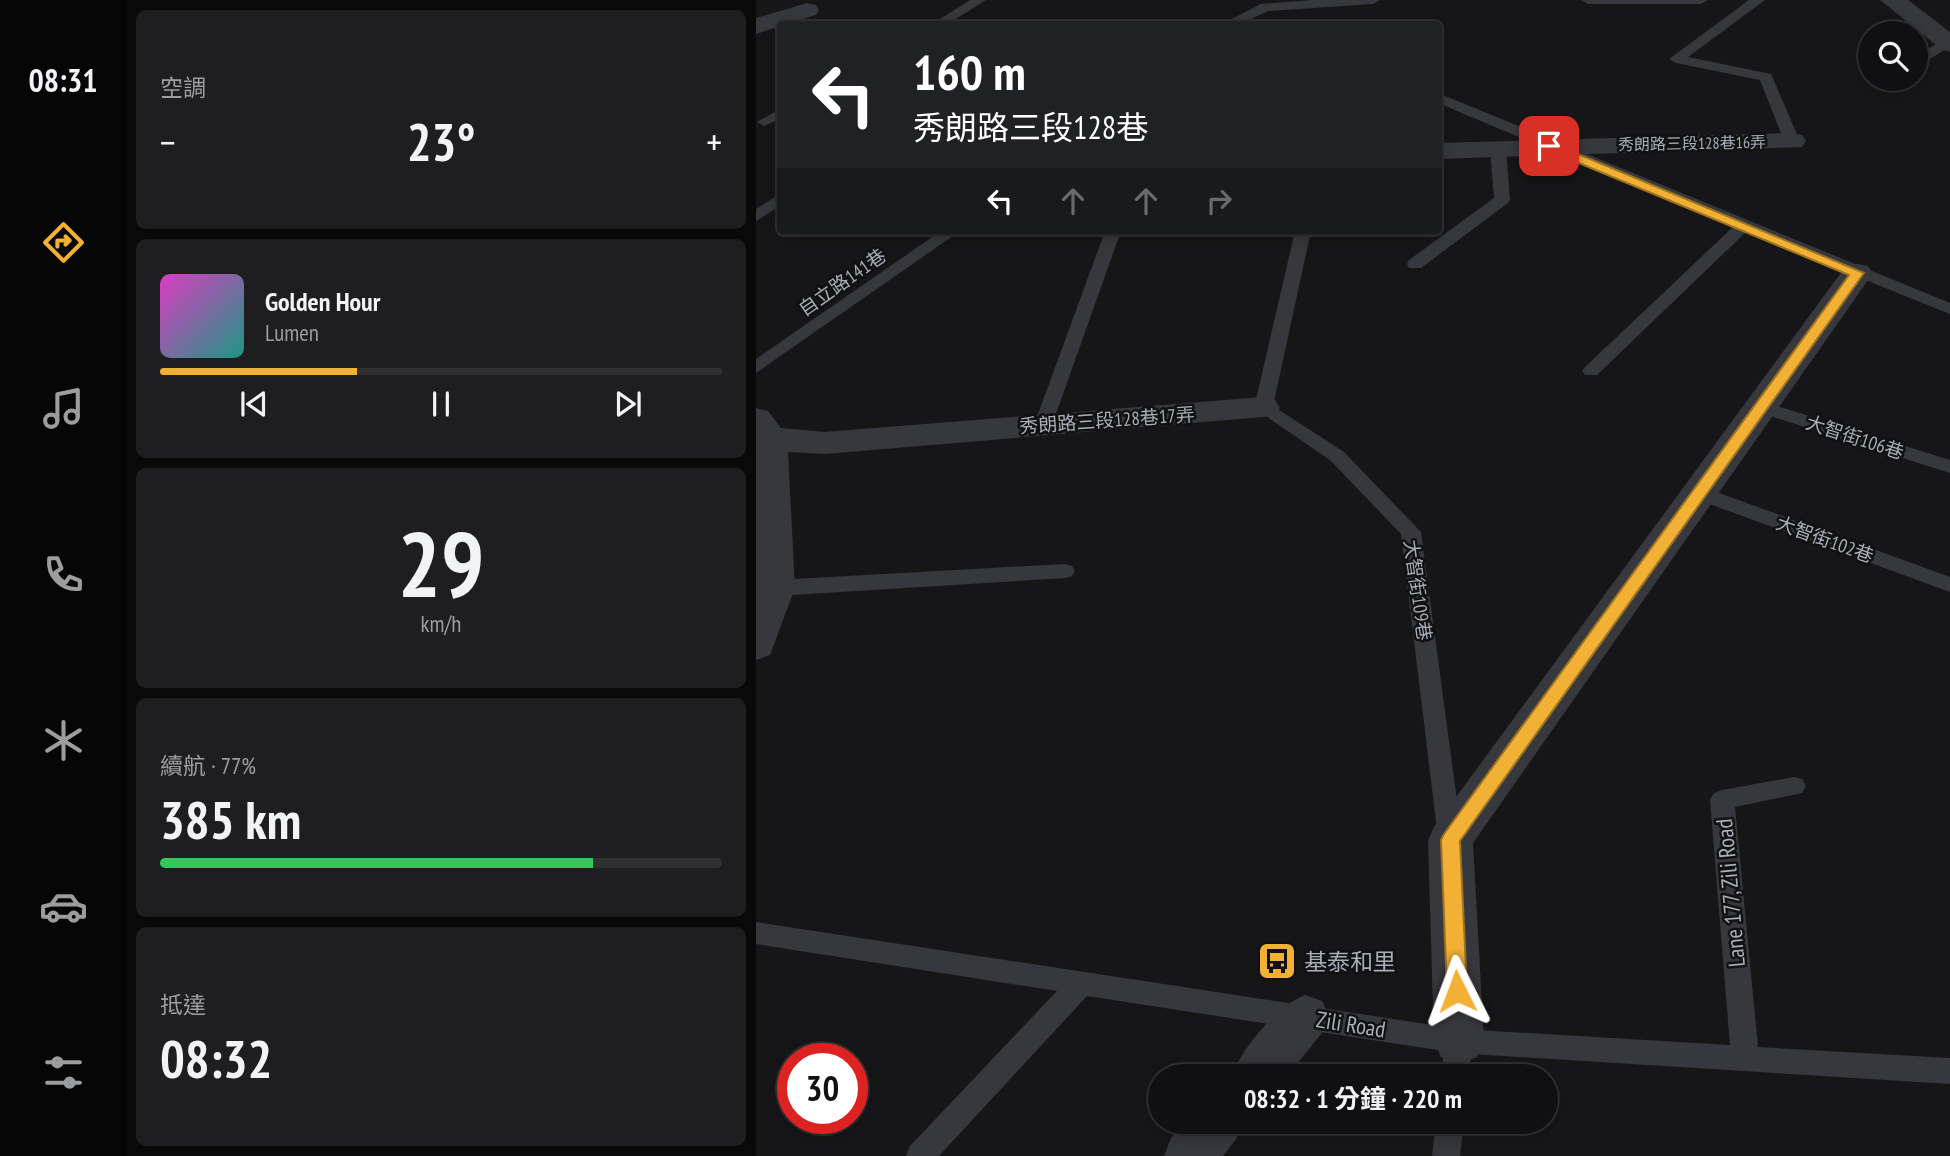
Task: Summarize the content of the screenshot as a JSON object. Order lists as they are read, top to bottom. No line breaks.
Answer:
{"streets":{"street":["秀朗路三段128巷16弄","秀朗路三段128巷17弄"],"lane":["自立路141巷","大智街106巷","大智街102巷","大智街109巷","Lane 177, Zili Road","Zili Road"]},"crossings":[["秀朗路三段128巷17弄","大智街109巷"],["Lane 177, Zili Road","Zili Road"]],"places":{"bus stop":["基泰和里"]},"page":{"tabs":"08:31","tile":["空調",["29","km/h"],["續航 · 77%","385 km"],["抵達","08:32"]],"turn":["160 m","秀朗路三段128巷"],"heat":["−","23°","+"],"song":["Golden Hour","Lumen"],"limit":"30","trip":"08:32 · 1 分鐘 · 220 m"}}
